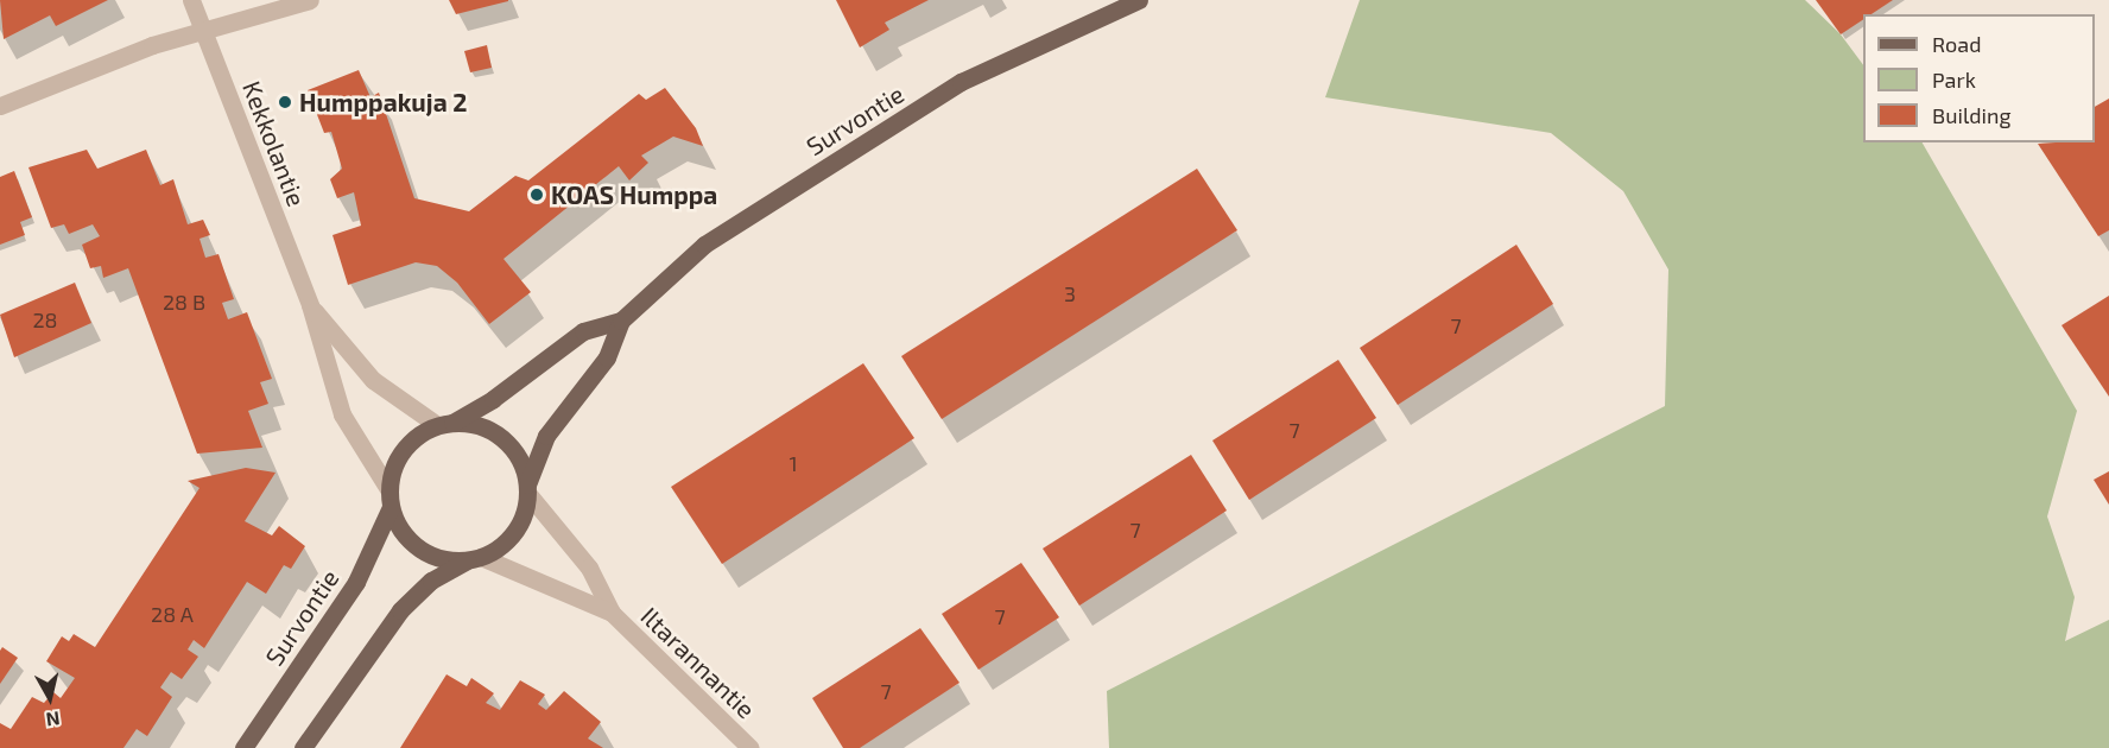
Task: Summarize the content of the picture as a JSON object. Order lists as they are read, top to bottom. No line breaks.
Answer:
{"streets":{"main road":["Survontie"],"street":["Kekkolantie","Iltarannantie"]},"crossings":[["Survontie","Kekkolantie"],["Survontie","Iltarannantie"],["Kekkolantie","Iltarannantie"]],"places":["Humppakuja 2","KOAS Humppa"],"house_numbers":["3","28 B","28","7","7","1","7","28 A","7","7"],"legend":["Road","Park","Building"],"north":"bottom"}
